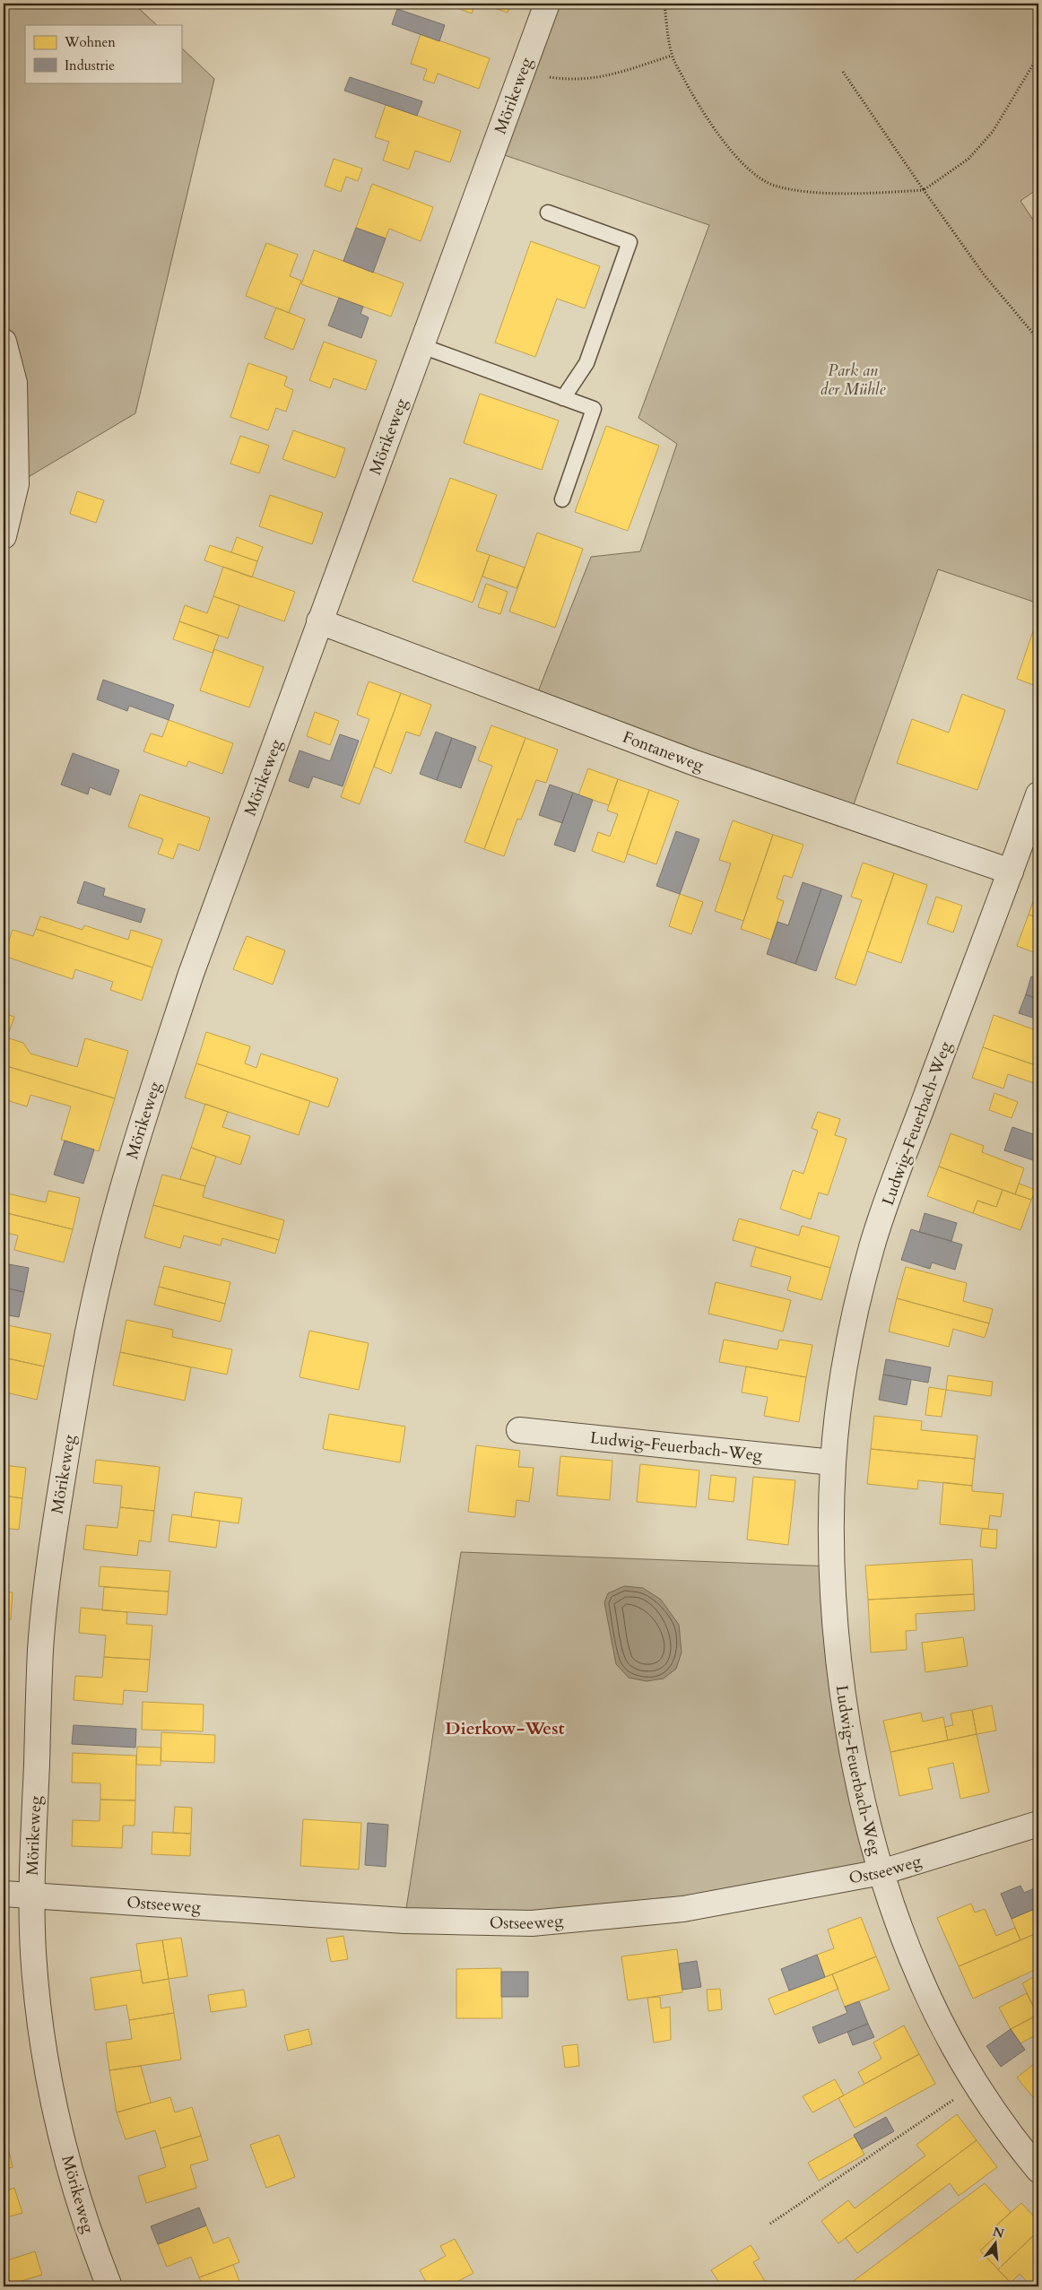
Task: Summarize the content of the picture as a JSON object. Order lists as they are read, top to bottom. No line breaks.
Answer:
{"streets":{"street":["Mörikeweg","Fontaneweg","Ludwig-Feuerbach-Weg","Ostseeweg"]},"crossings":[["Mörikeweg","Fontaneweg"],["Mörikeweg","Ostseeweg"],["Fontaneweg","Ludwig-Feuerbach-Weg"],["Ludwig-Feuerbach-Weg","Ostseeweg"]],"districts":["Dierkow-West"],"parks":["Park an der Mühle"],"legend":["Wohnen","Industrie"],"north":"top"}
